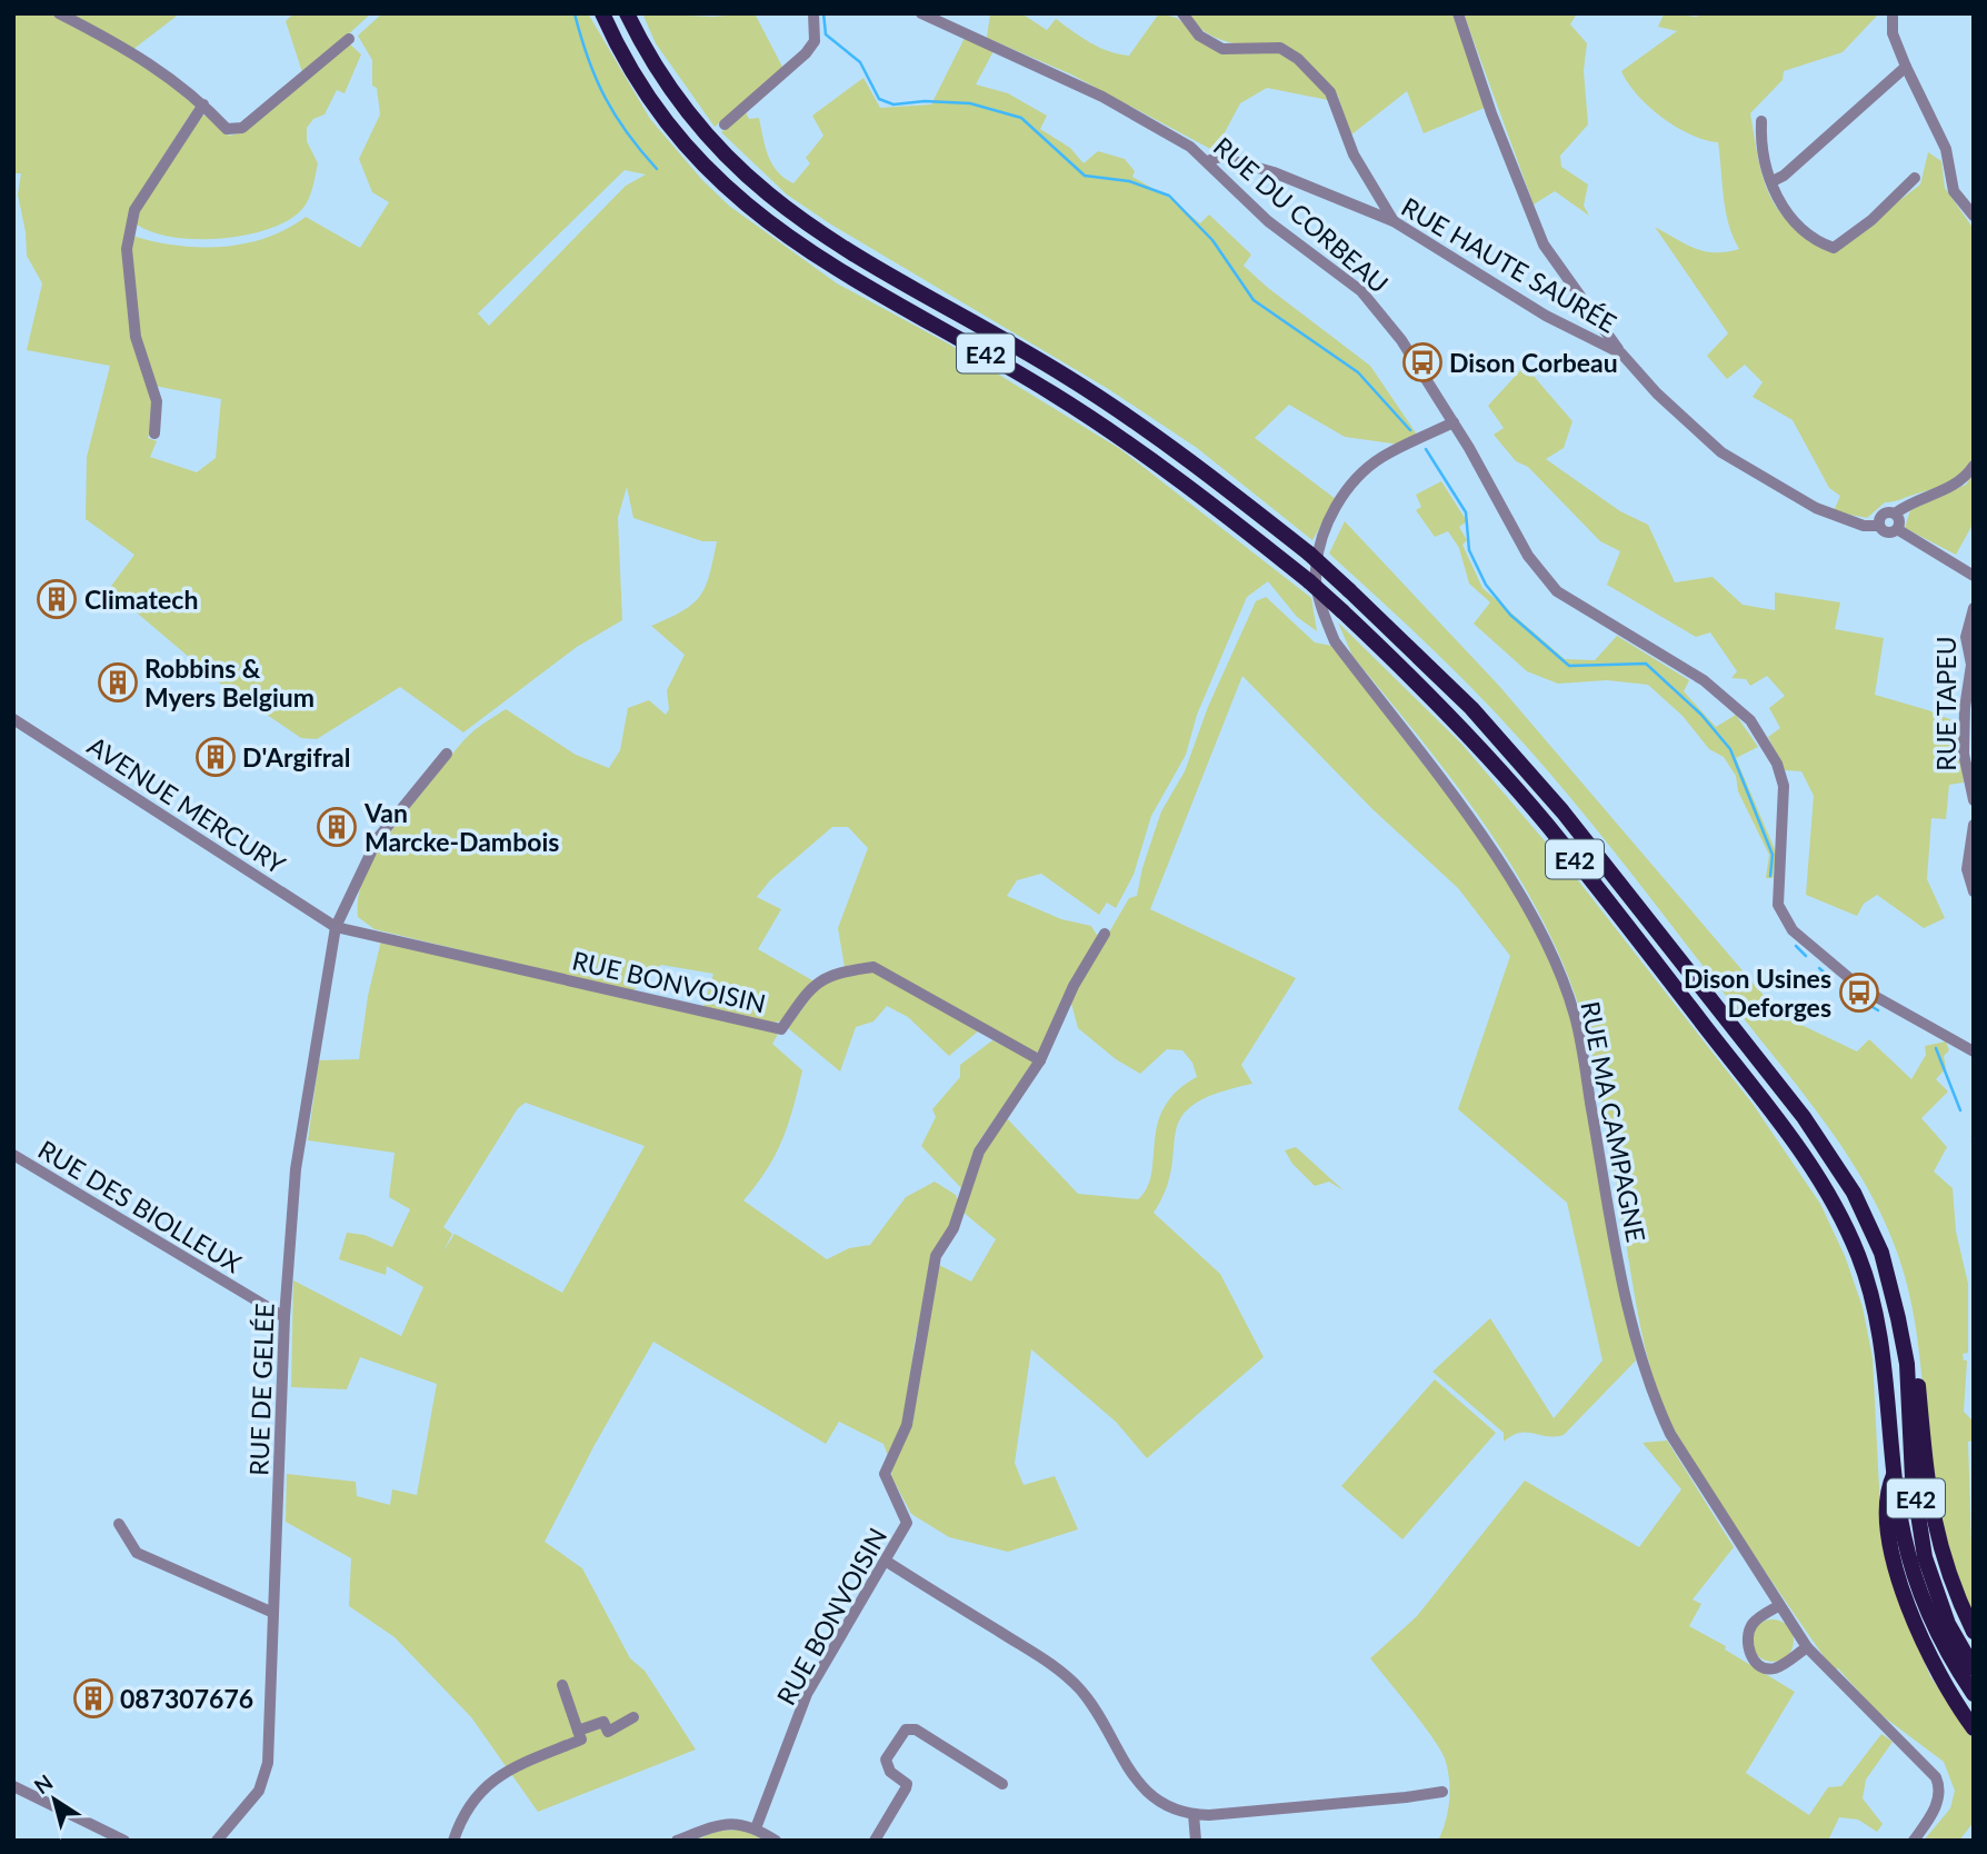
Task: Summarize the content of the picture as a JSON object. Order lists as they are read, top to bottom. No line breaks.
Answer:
{"streets":{"highway":["E42"],"street":["RUE DU CORBEAU","RUE HAUTE SAURÉE","RUE TAPEU","AVENUE MERCURY","RUE BONVOISIN","RUE MA CAMPAGNE","RUE DES BIOLLEUX","RUE DE GELÉE"]},"crossings":[["RUE DU CORBEAU","RUE HAUTE SAURÉE"],["RUE DU CORBEAU","RUE MA CAMPAGNE"],["AVENUE MERCURY","RUE BONVOISIN"],["AVENUE MERCURY","RUE DE GELÉE"],["RUE BONVOISIN","RUE DE GELÉE"],["RUE DES BIOLLEUX","RUE DE GELÉE"]],"places":{"bus stop":["Dison Corbeau","Dison Usines Deforges"],"building":["Climatech","Robbins & Myers Belgium","D'Argifral","Van Marcke-Dambois","087307676"]},"north":"top left"}
